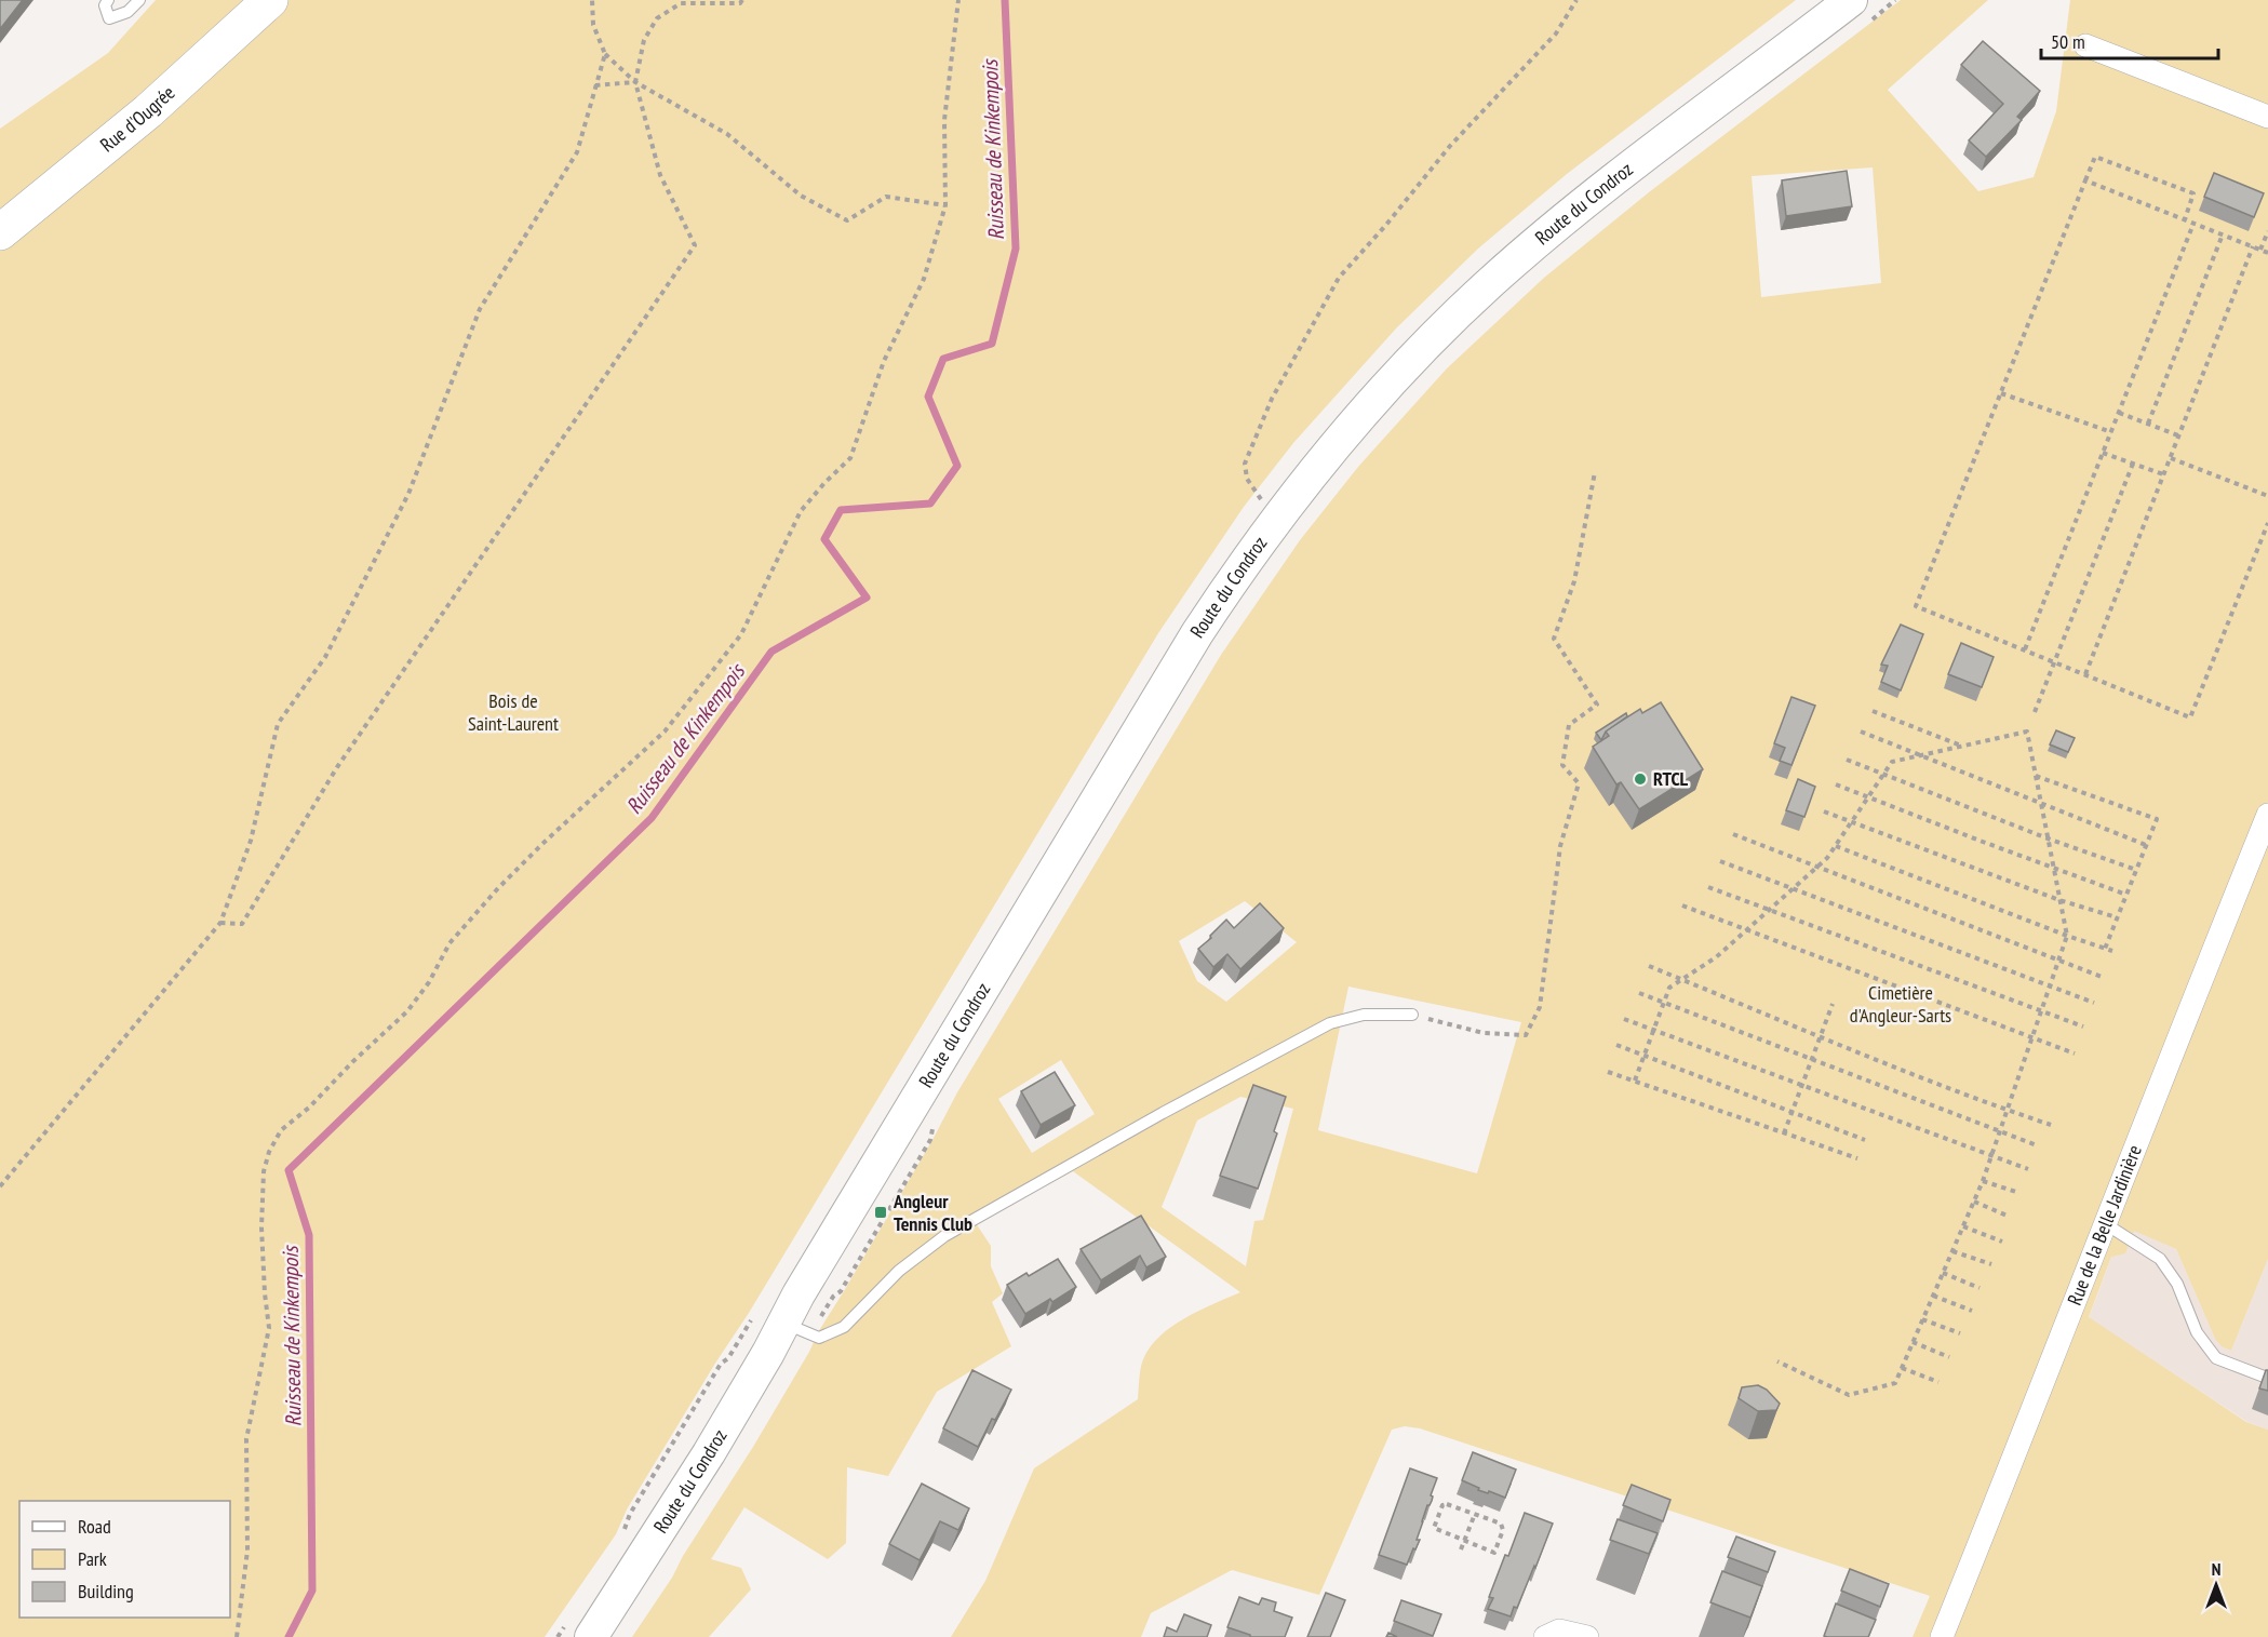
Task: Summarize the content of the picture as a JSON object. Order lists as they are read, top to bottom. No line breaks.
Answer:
{"streets":{"main road":["Rue d'Ougrée","Route du Condroz"],"street":["Rue de la Belle Jardinière"]},"water":["Ruisseau de Kinkempois"],"parks":["Bois de Saint-Laurent","Cimetière d'Angleur-Sarts"],"places":{"other":["RTCL"],"transit":["Angleur Tennis Club"]},"legend":["Road","Park","Building"],"scale_bar":"50 m","north":"top"}
